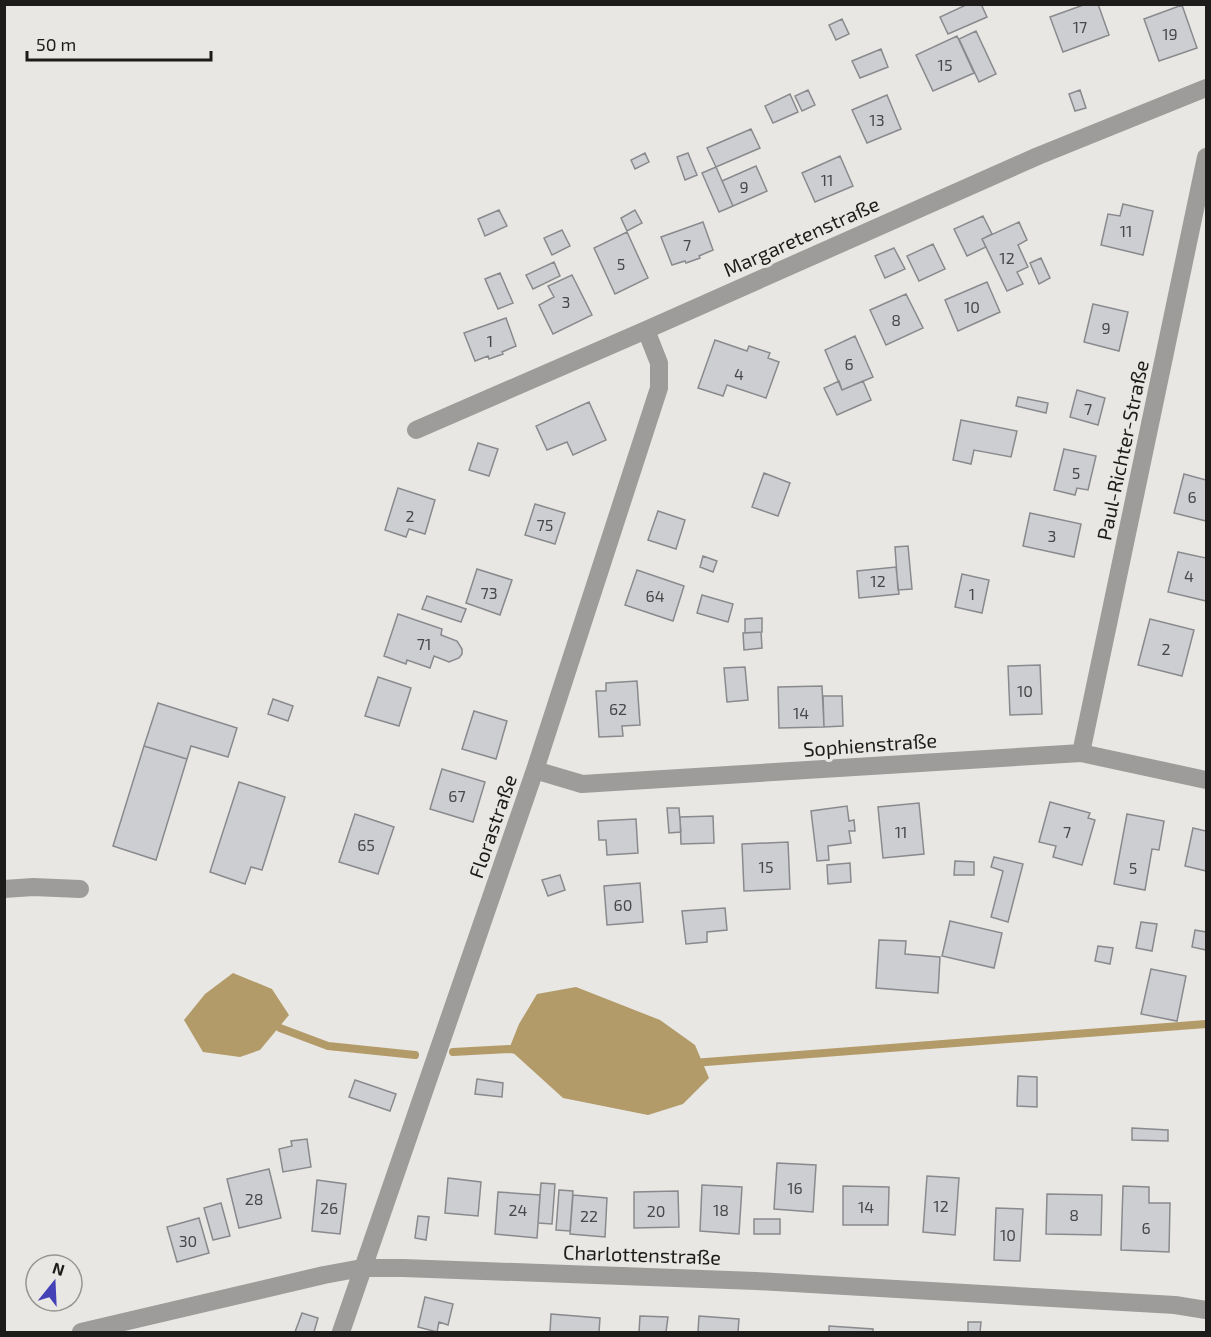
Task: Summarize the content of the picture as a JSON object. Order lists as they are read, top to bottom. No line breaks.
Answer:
{"streets":{"street":["Margaretenstraße","Paul-Richter-Straße","Sophienstraße","Florastraße","Charlottenstraße"]},"crossings":[["Margaretenstraße","Florastraße"],["Paul-Richter-Straße","Sophienstraße"],["Sophienstraße","Florastraße"],["Florastraße","Charlottenstraße"]],"house_numbers":["17","19","15","13","11","9","11","7","12","5","3","10","8","9","1","6","4","7","5","6","2","75","3","4","12","73","1","64","71","2","10","62","14","67","11","7","65","15","5","60","16","28","12","14","26","24","18","20","8","22","6","10","30"],"scale_bar":"50 m","north":"top"}
